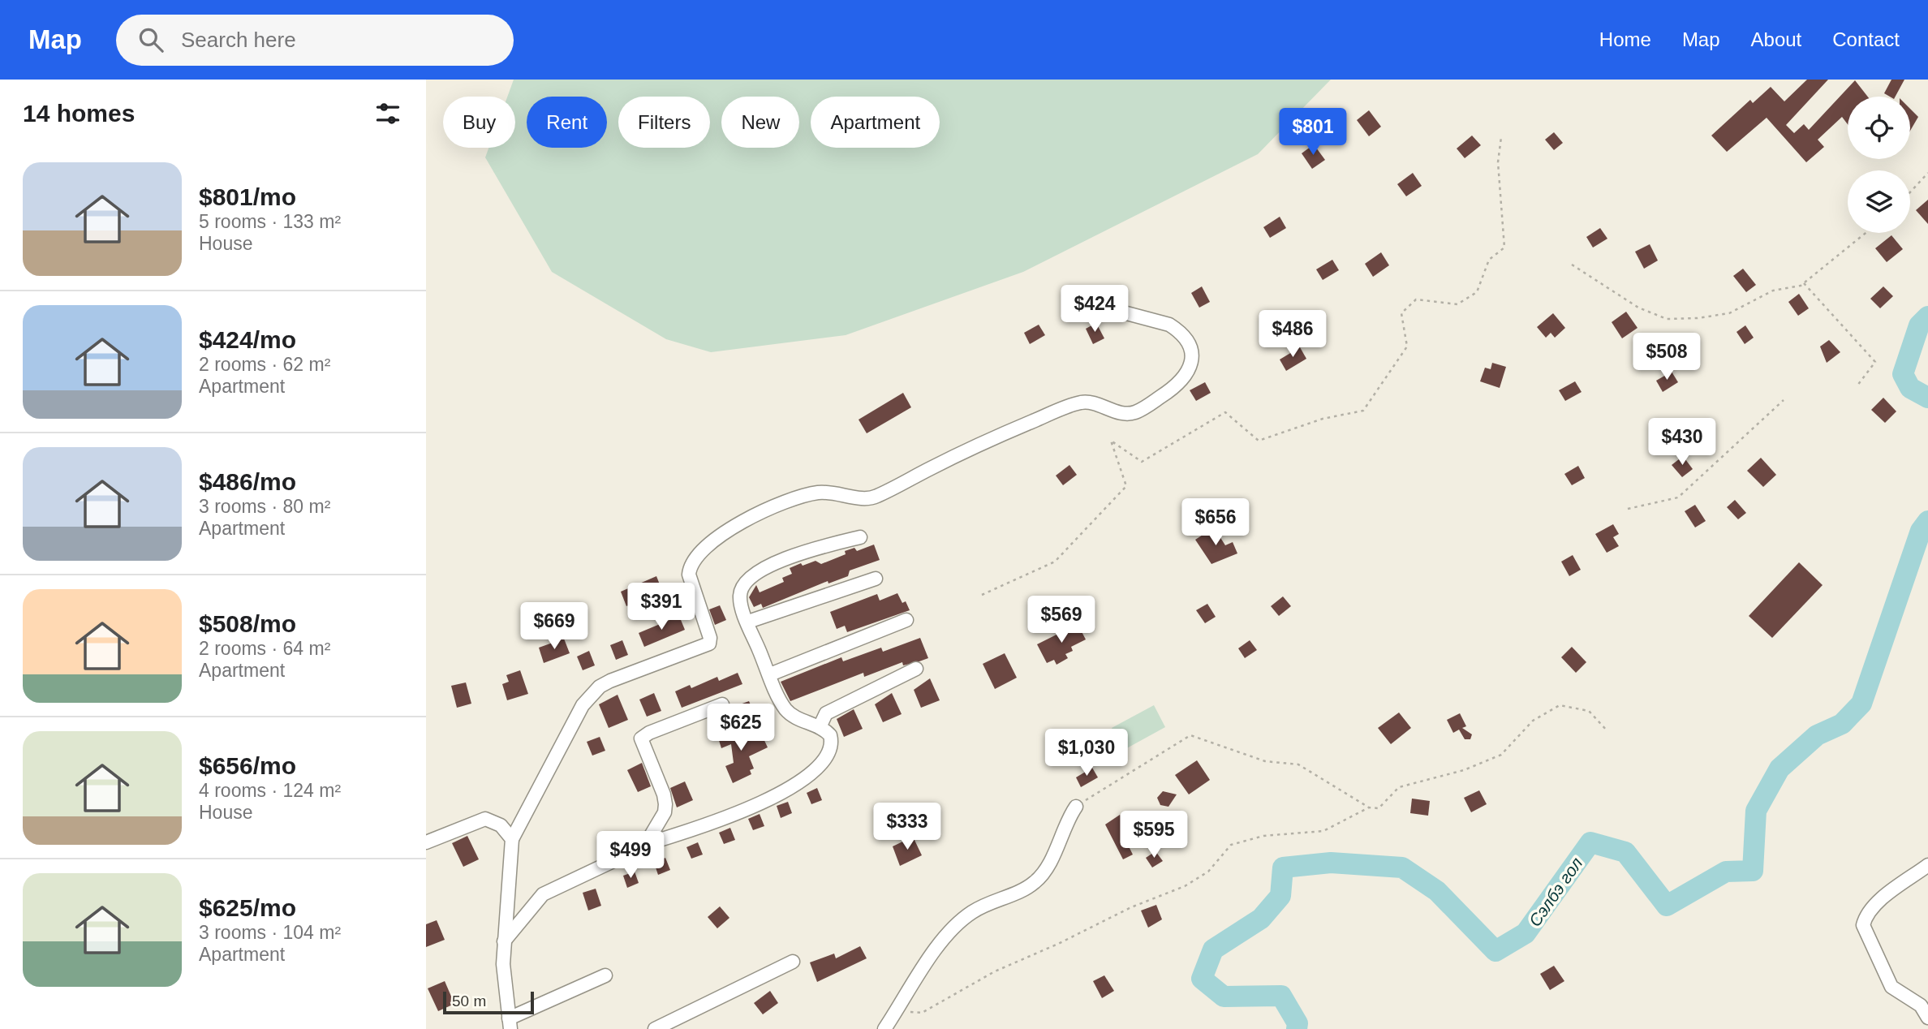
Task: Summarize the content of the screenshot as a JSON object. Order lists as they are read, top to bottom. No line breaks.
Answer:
{"water":["Сэлбэ гол"],"scale_bar":"50 m","page":{"header":"Map","search":"Search here","nav":["Home","Map","About","Contact"],"heading":"14 homes","chip":["Buy","Rent","Filters","New","Apartment"],"price":["$801","$424","$486","$508","$430","$656","$391","$569","$669","$625","$1,030","$333","$595","$499"],"list":[{"name":"$801/mo","note":"5 rooms · 133 m² · House"},{"name":"$424/mo","note":"2 rooms · 62 m² · Apartment"},{"name":"$486/mo","note":"3 rooms · 80 m² · Apartment"},{"name":"$508/mo","note":"2 rooms · 64 m² · Apartment"},{"name":"$656/mo","note":"4 rooms · 124 m² · House"},{"name":"$625/mo","note":"3 rooms · 104 m² · Apartment"}],"scale":"50 m"}}
